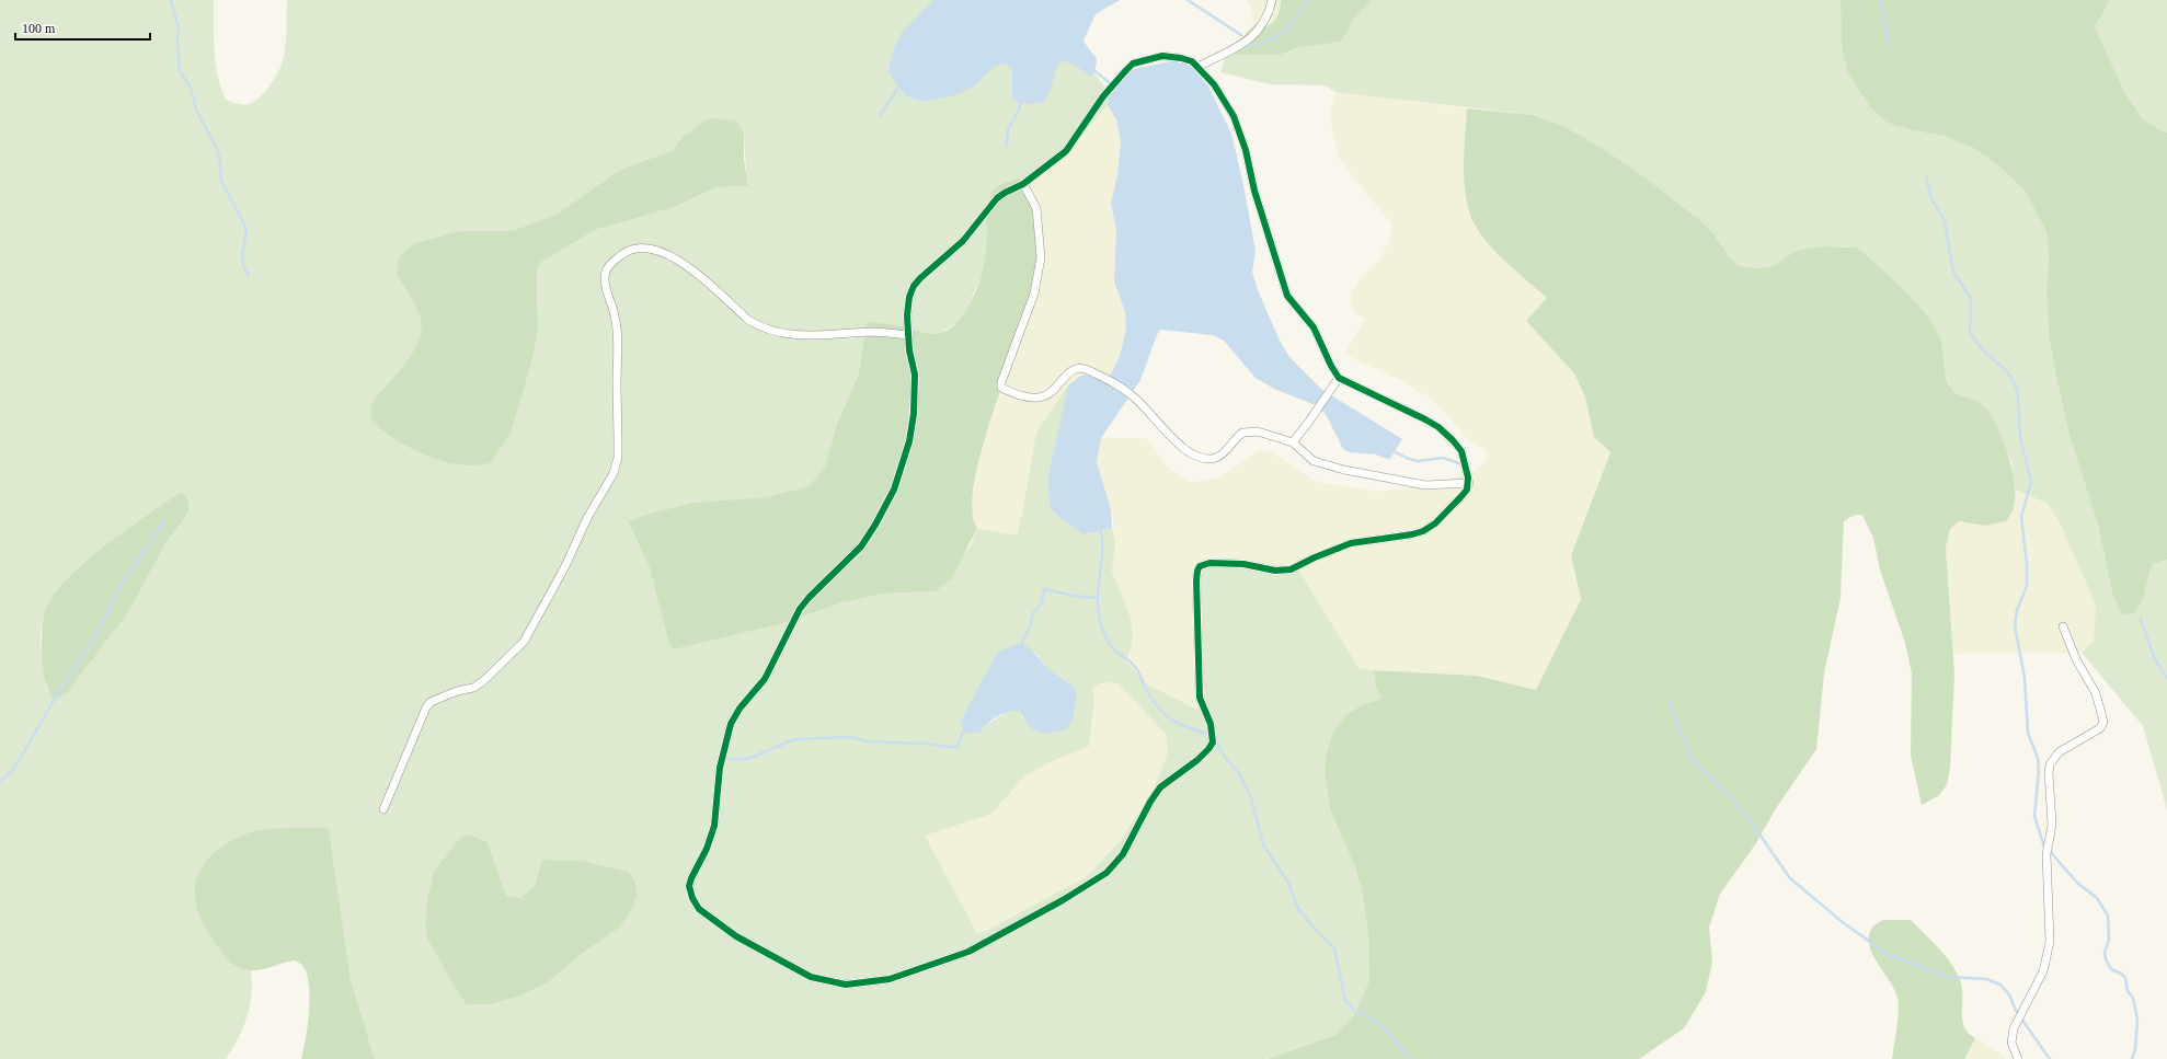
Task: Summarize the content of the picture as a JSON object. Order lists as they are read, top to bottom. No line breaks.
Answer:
{"scale_bar":"100 m"}
